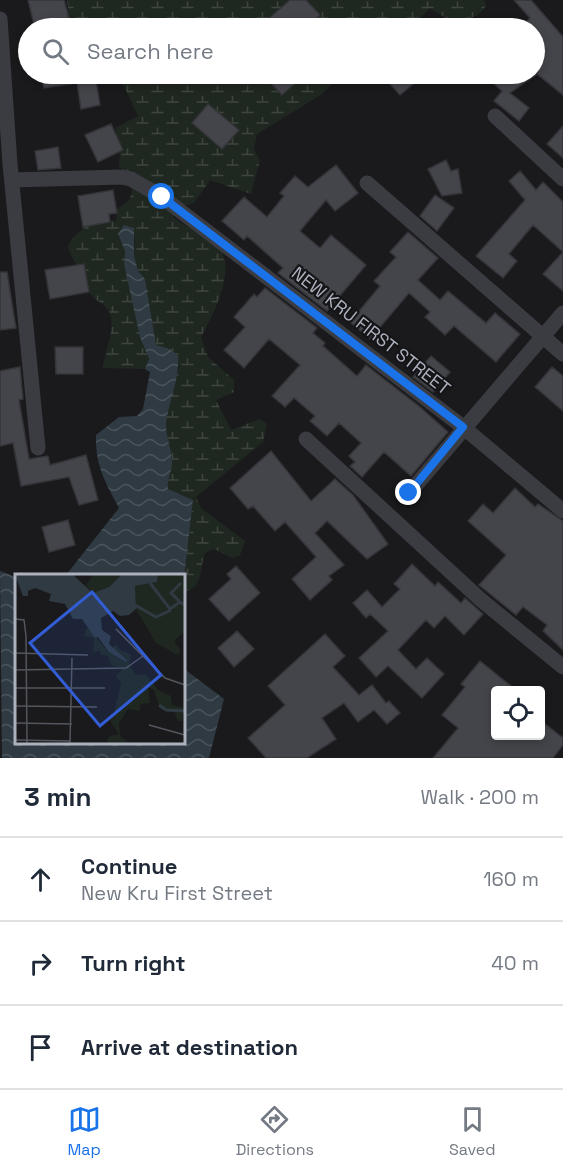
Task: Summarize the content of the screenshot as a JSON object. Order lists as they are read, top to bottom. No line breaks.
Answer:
{"streets":{"street":["NEW KRU FIRST STREET"]},"page":{"search":"Search here","heading":["3 min","Walk · 200 m"],"list":[["Continue","New Kru First Street","160 m"],["Turn right","40 m"],"Arrive at destination"],"nav":["Map","Directions","Saved"]}}
